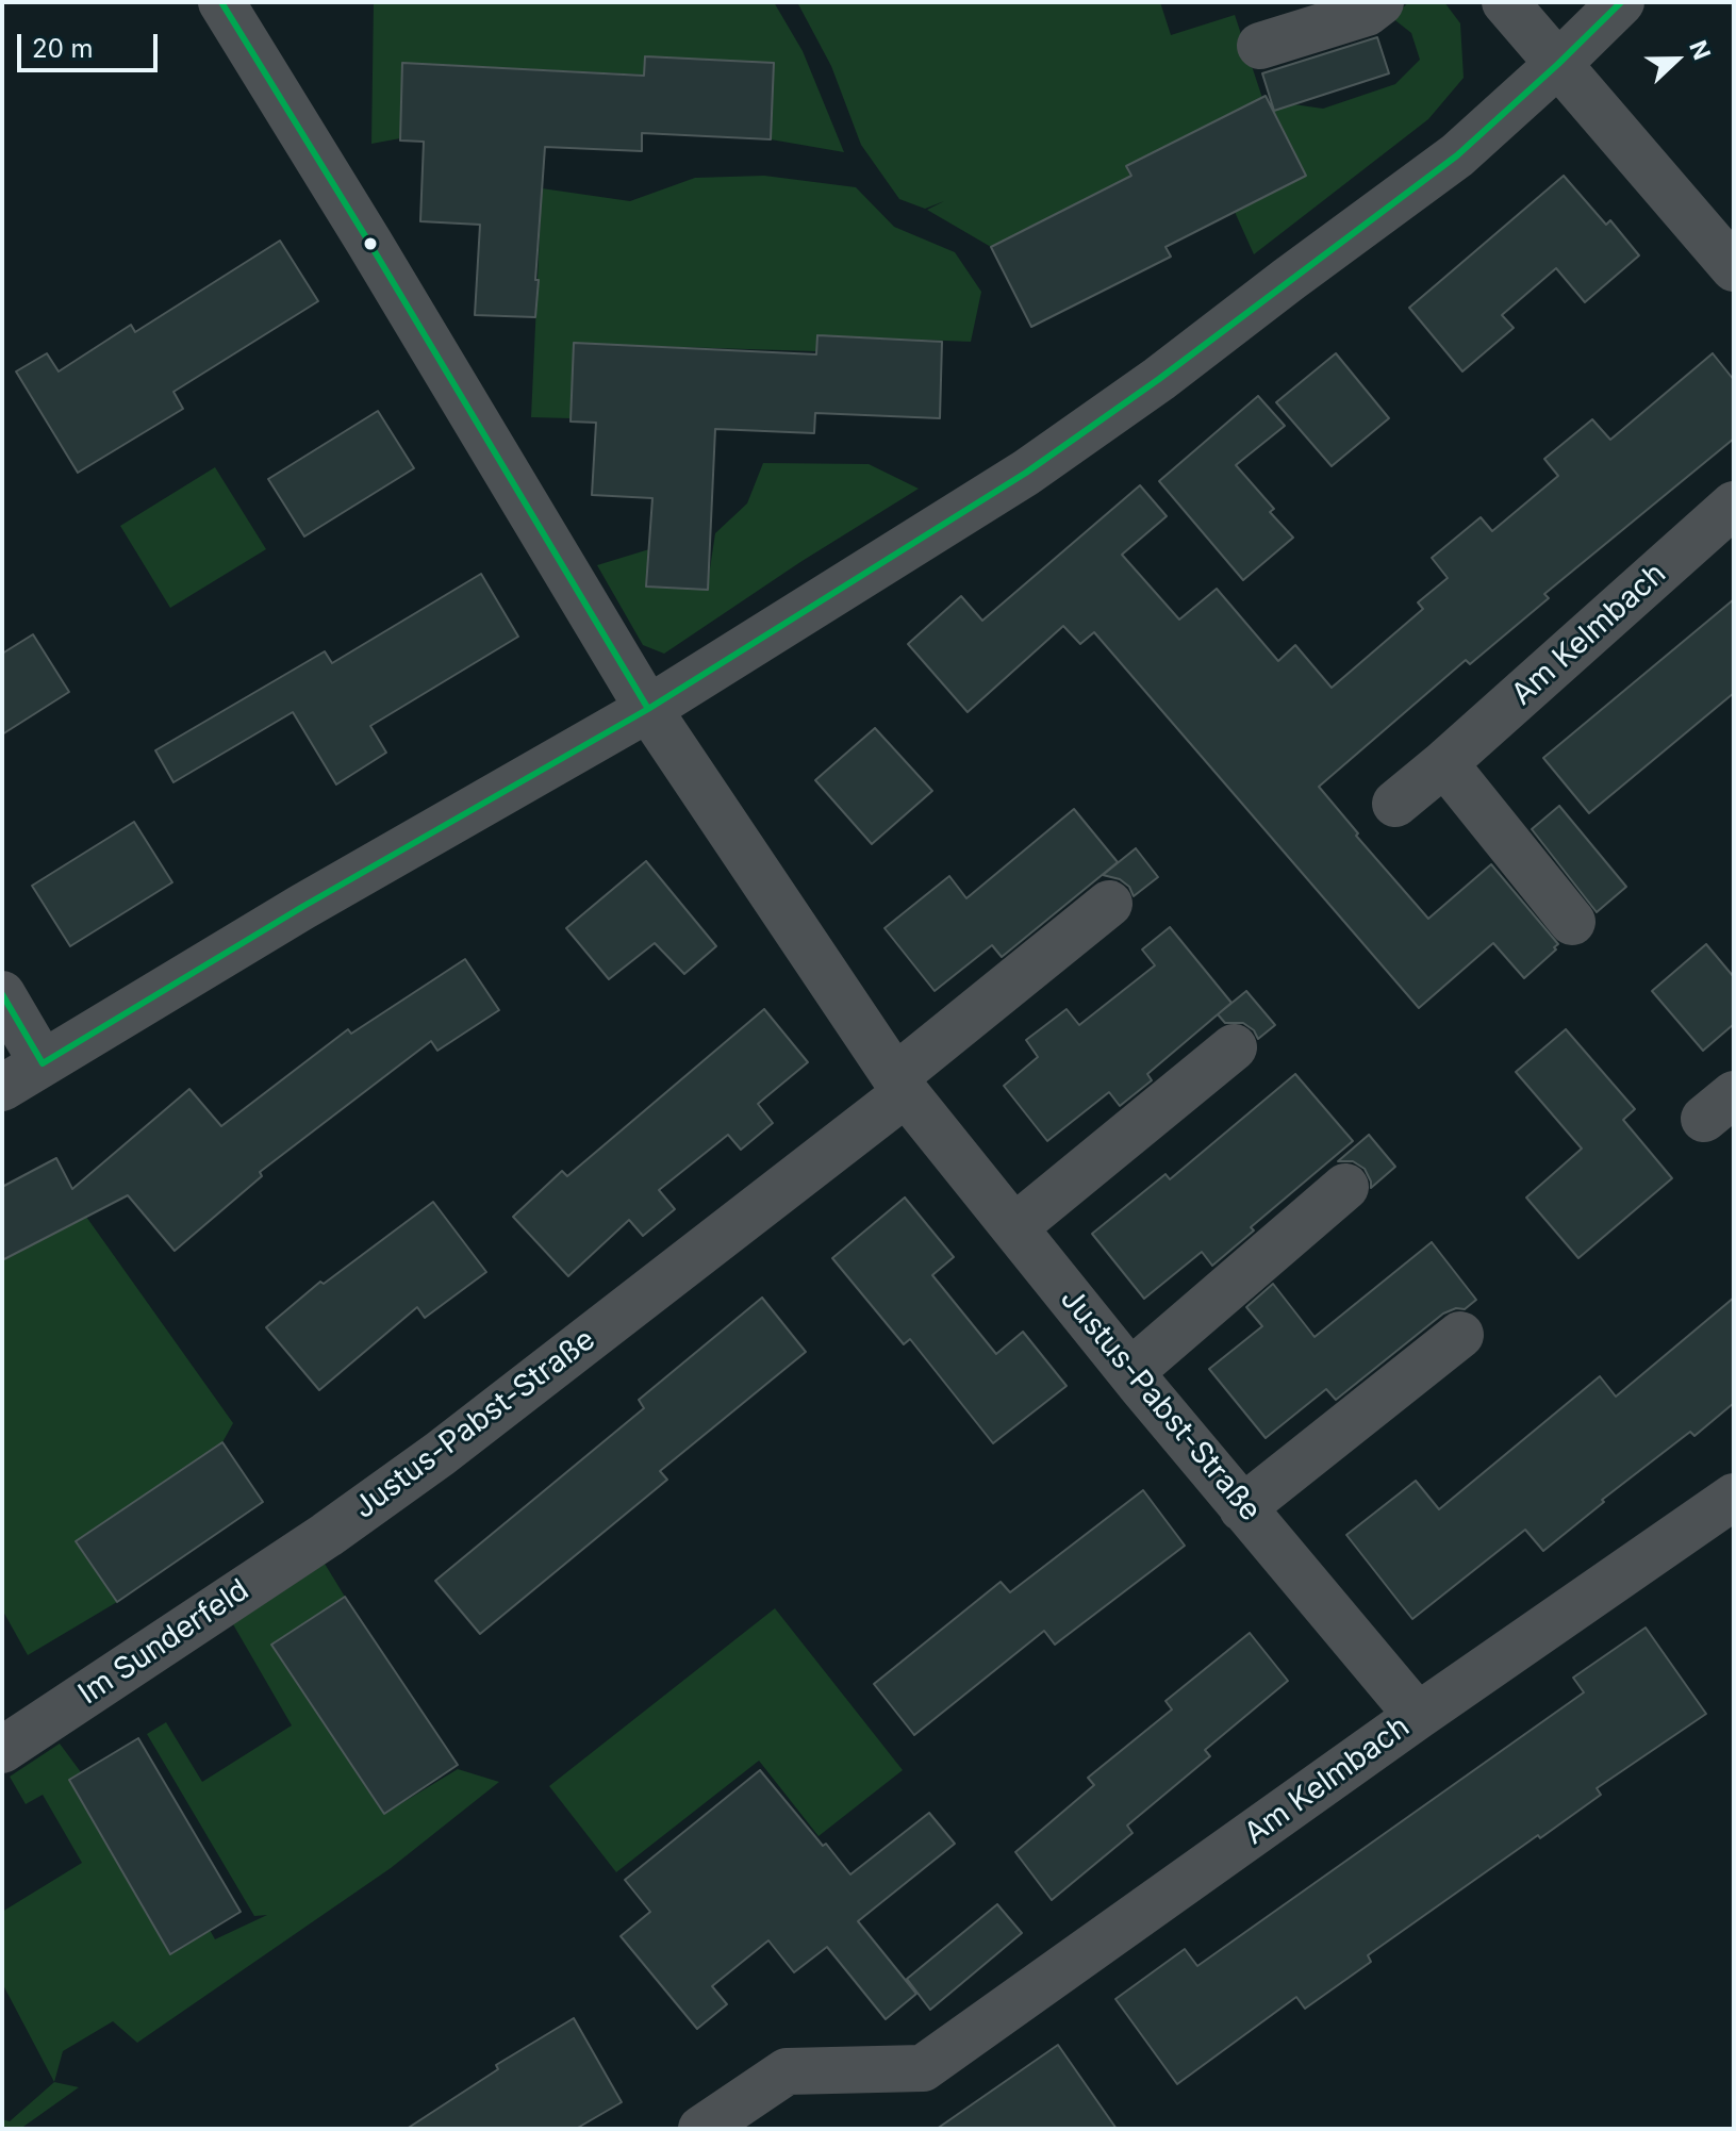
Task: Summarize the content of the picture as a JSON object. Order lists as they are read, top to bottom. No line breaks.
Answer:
{"streets":{"street":["Am Kelmbach","Justus-Pabst-Straße","Im Sunderfeld"]},"crossings":[["Am Kelmbach","Justus-Pabst-Straße"],["Justus-Pabst-Straße","Im Sunderfeld"]],"scale_bar":"20 m","north":"right"}
